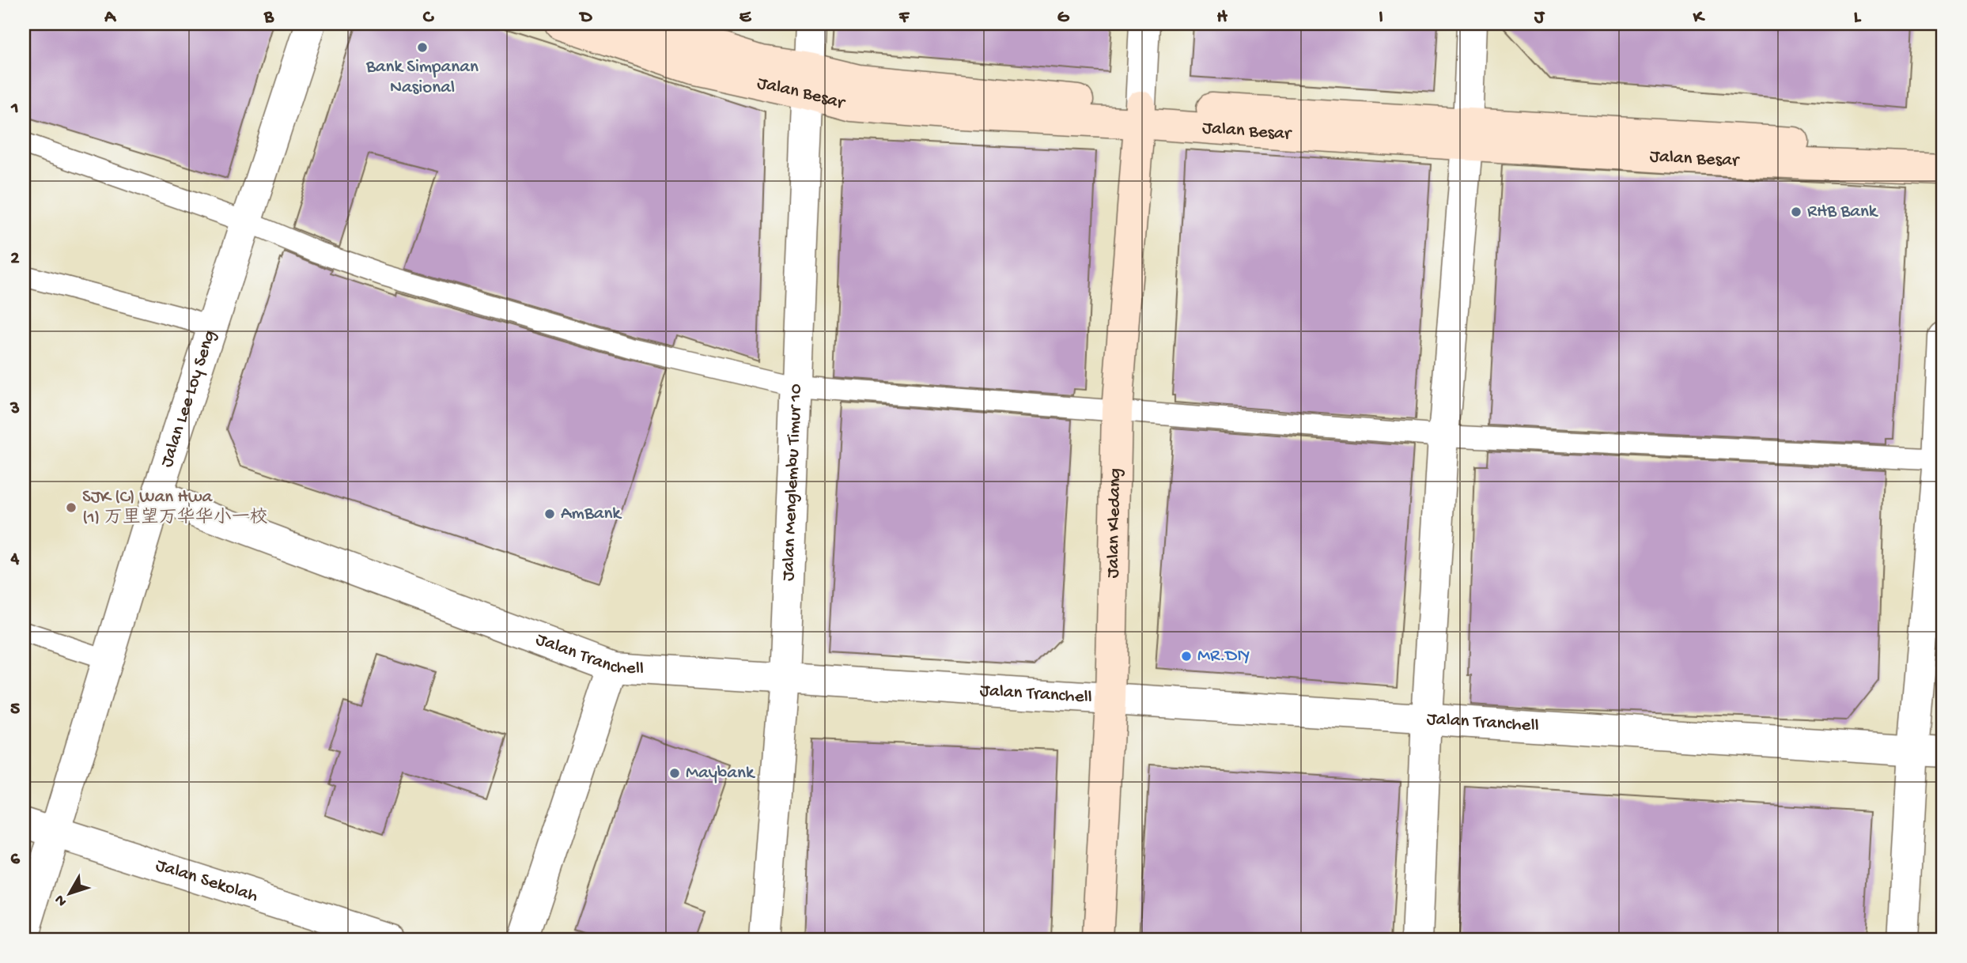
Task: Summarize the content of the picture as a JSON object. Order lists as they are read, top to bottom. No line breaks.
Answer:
{"streets":{"main road":["Jalan Besar","Jalan Kledang"],"street":["Jalan Lee Loy Seng","Jalan Menglembu Timur 10","Jalan Tranchell","Jalan Sekolah"]},"crossings":[["Jalan Besar","Jalan Menglembu Timur 10"],["Jalan Besar","Jalan Kledang"],["Jalan Lee Loy Seng","Jalan Tranchell"],["Jalan Lee Loy Seng","Jalan Sekolah"],["Jalan Menglembu Timur 10","Jalan Tranchell"],["Jalan Kledang","Jalan Tranchell"]],"places":["Bank Simpanan Nasional","RHB Bank","SJK (C) Wan Hwa (1) 万里望万华华小一校","AmBank","MR.DIY","Maybank"],"north":"bottom left","grid":{"columns":["A","B","C","D","E","F","G","H","I","J","K","L"],"rows":["1","2","3","4","5","6"]}}
